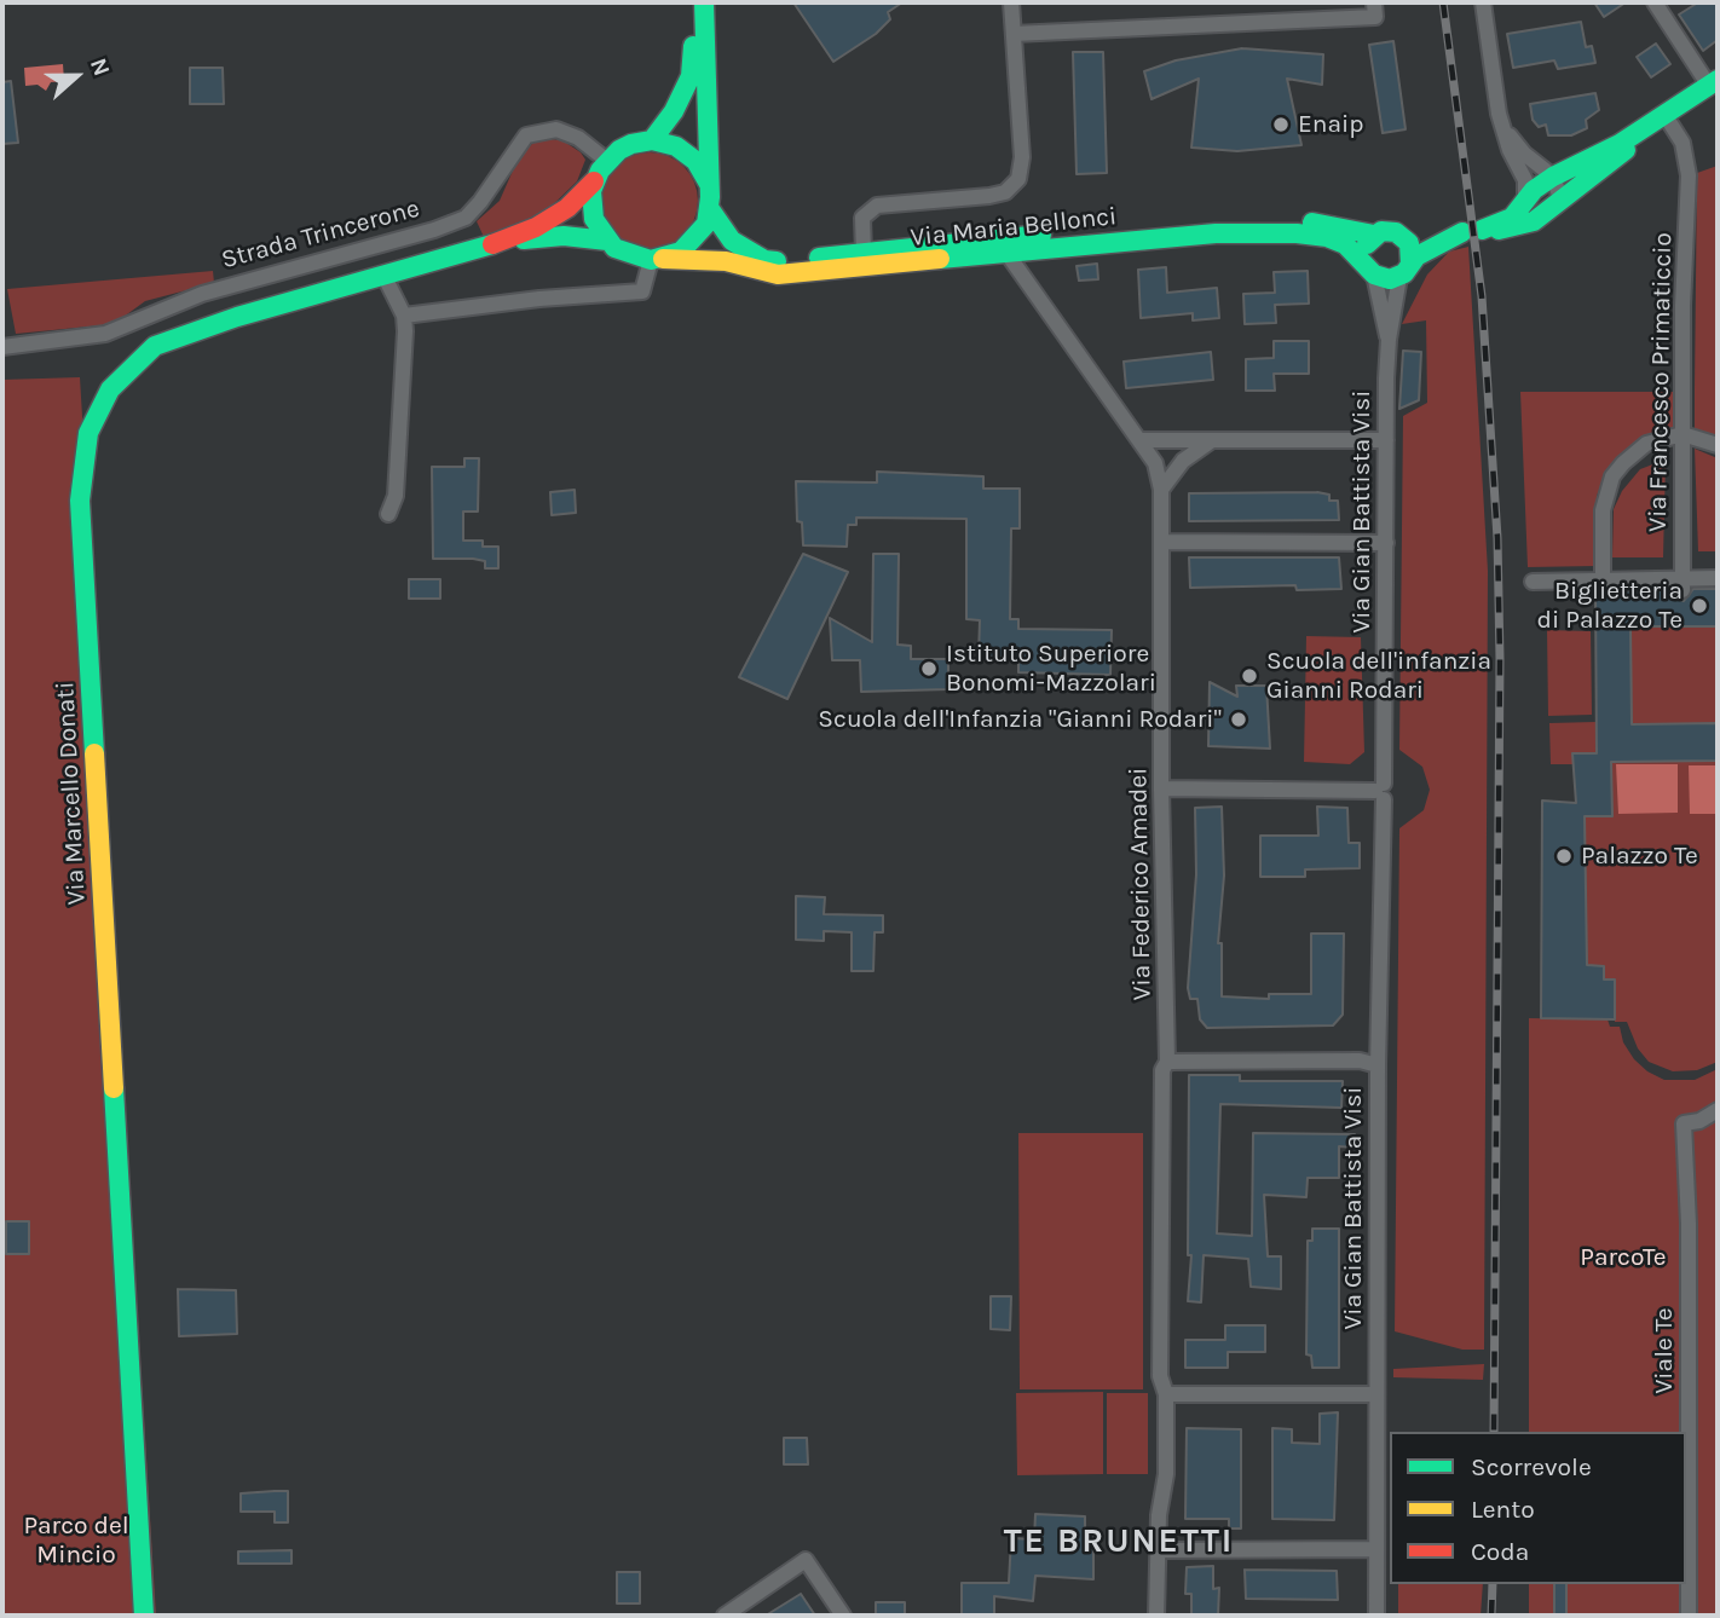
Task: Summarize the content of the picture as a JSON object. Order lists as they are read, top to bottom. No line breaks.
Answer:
{"streets":{"street":["Via Maria Bellonci","Strada Trincerone","Via Francesco Primaticcio","Via Gian Battista Visi","Via Marcello Donati","Via Federico Amadei","Viale Te"]},"crossings":[["Via Maria Bellonci","Strada Trincerone"],["Via Maria Bellonci","Via Gian Battista Visi"],["Via Maria Bellonci","Via Marcello Donati"],["Via Maria Bellonci","Via Federico Amadei"],["Strada Trincerone","Via Marcello Donati"]],"districts":["TE BRUNETTI"],"parks":["ParcoTe","Parco del Mincio"],"places":["Enaip","Biglietteria di Palazzo Te","Istituto Superiore Bonomi-Mazzolari","Scuola dell'infanzia Gianni Rodari","Scuola dell'Infanzia \"Gianni Rodari\"","Palazzo Te"],"legend":["Scorrevole","Lento","Coda"],"north":"right"}
